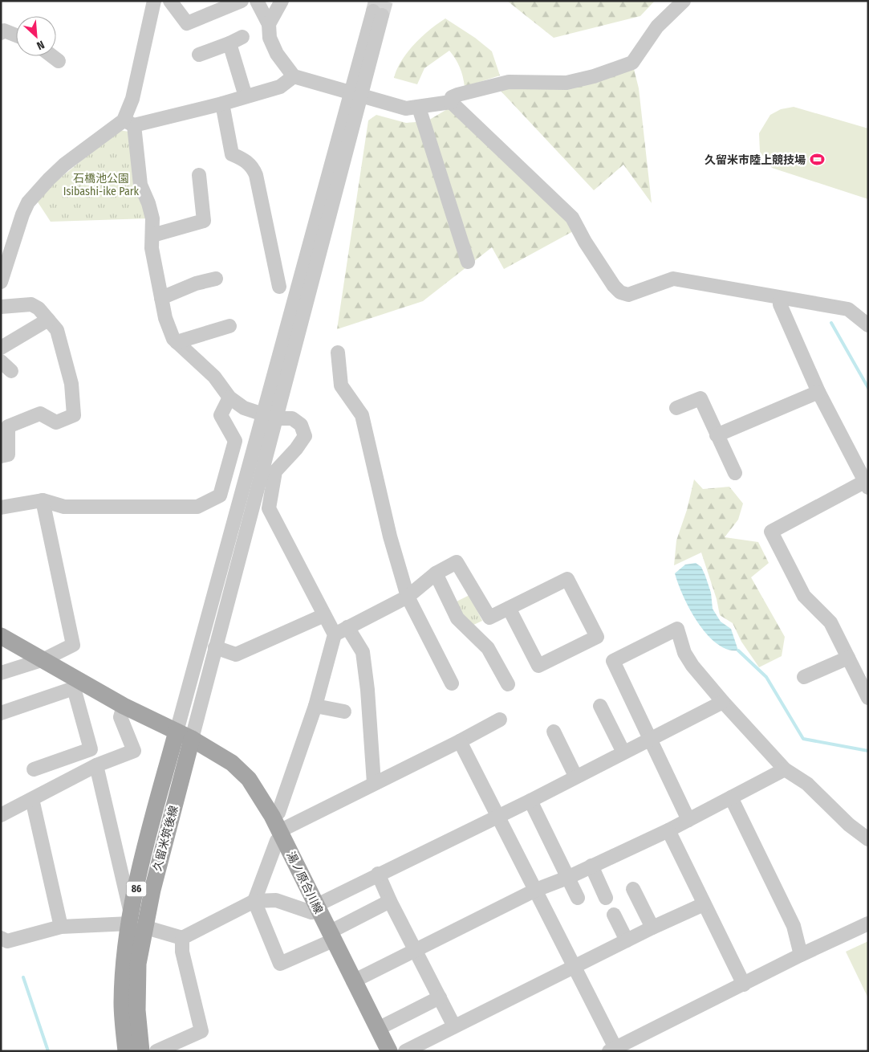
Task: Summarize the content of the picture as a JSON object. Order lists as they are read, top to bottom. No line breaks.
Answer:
{"streets":{"main road":["久留米筑後線","湯ノ原合川線","86"]},"crossings":[["久留米筑後線","湯ノ原合川線"]],"parks":["石橋池公園 Isibashi-ike Park"],"places":{"sports":["久留米市陸上競技場"]},"north":"bottom right"}
